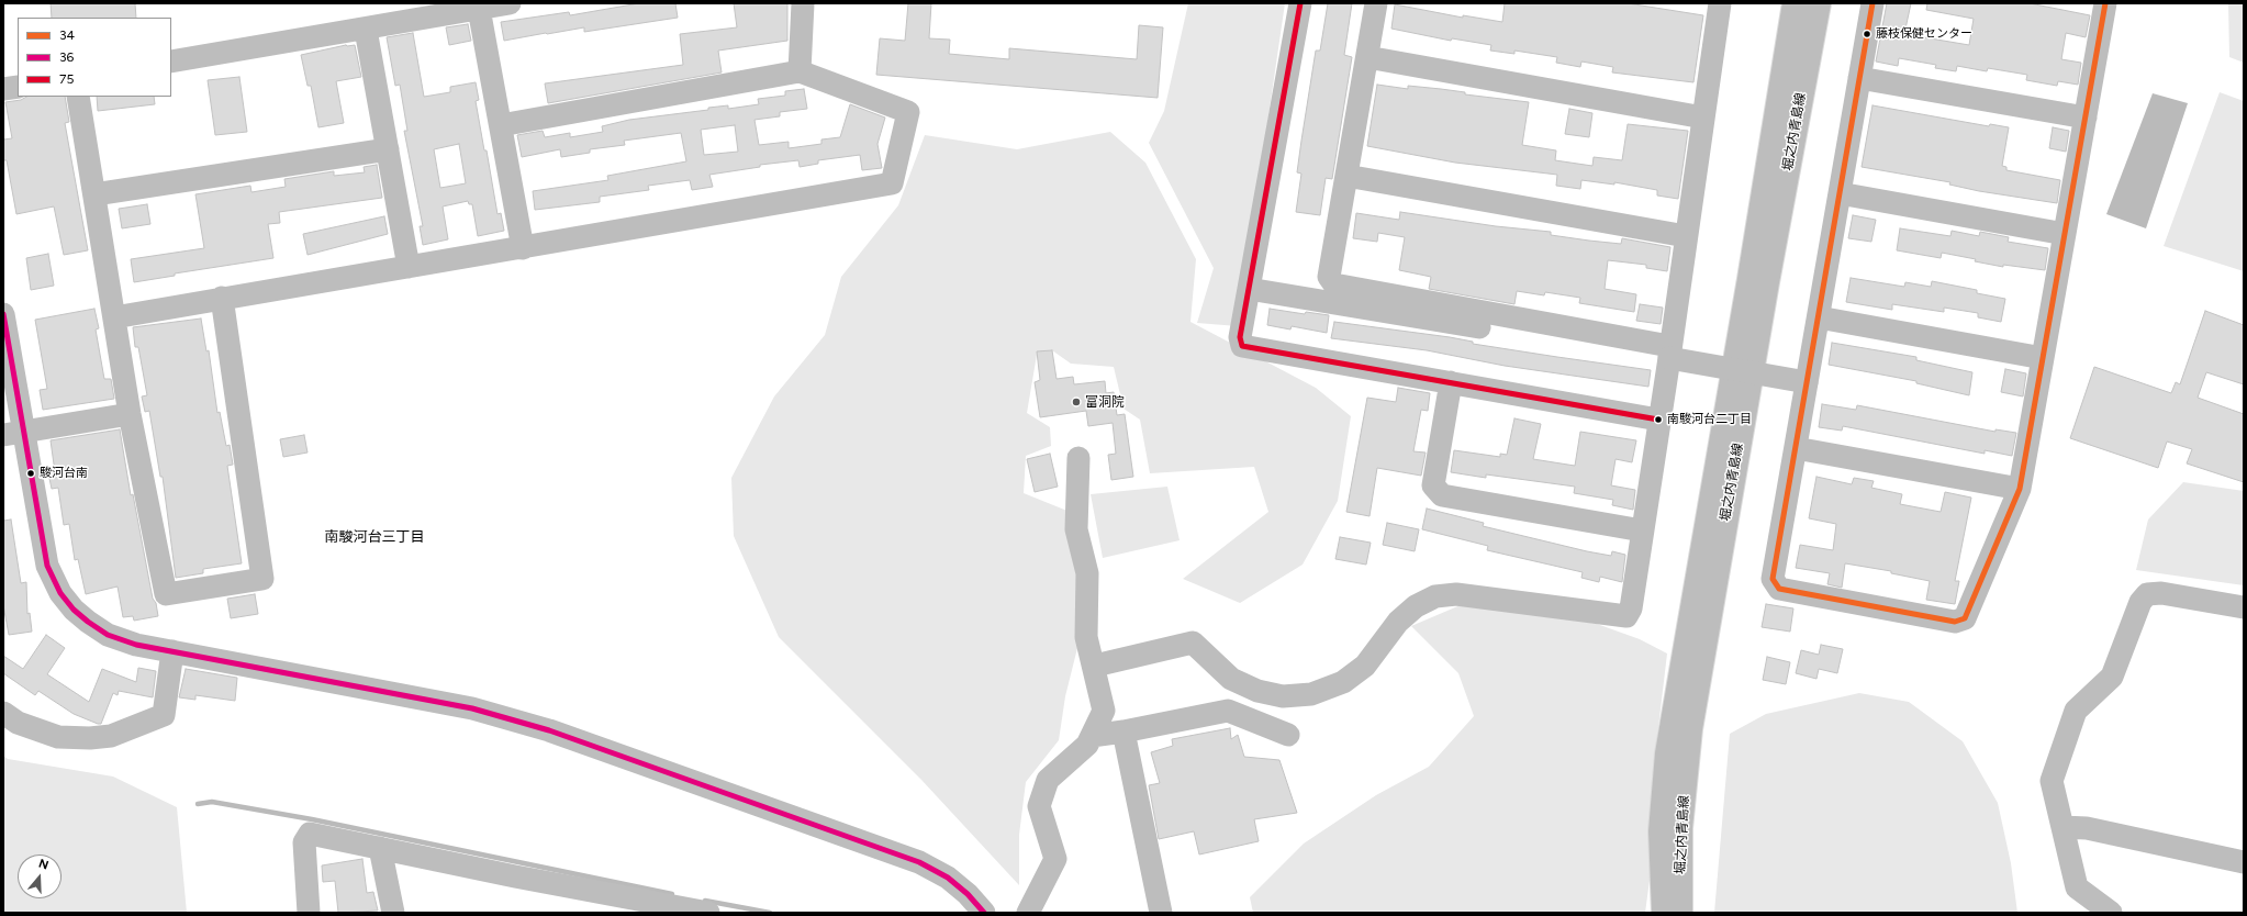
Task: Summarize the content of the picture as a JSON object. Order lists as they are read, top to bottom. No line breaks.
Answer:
{"streets":{"main road":["堀之内青島線"]},"districts":["南駿河台三丁目"],"places":["藤枝保健センター","富洞院","南駿河台二丁目","駿河台南"],"lines":["transit line 34","transit line 75","transit line 36"],"legend":["34","36","75"],"north":"top"}
